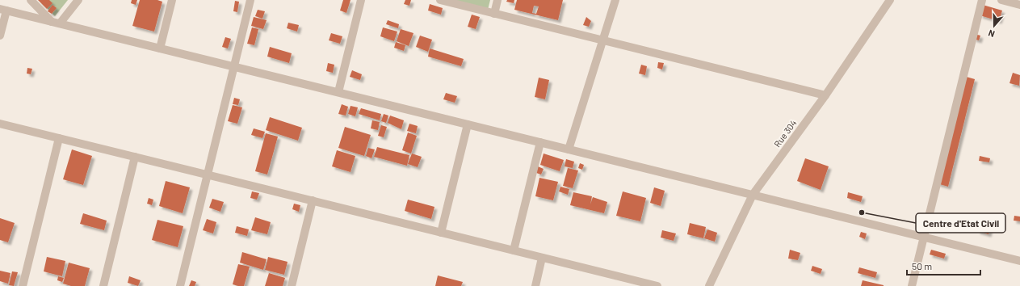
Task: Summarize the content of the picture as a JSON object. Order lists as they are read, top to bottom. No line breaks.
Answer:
{"streets":{"street":["Rue 304"]},"places":["Centre d'Etat Civil"],"scale_bar":"50 m","north":"bottom"}
